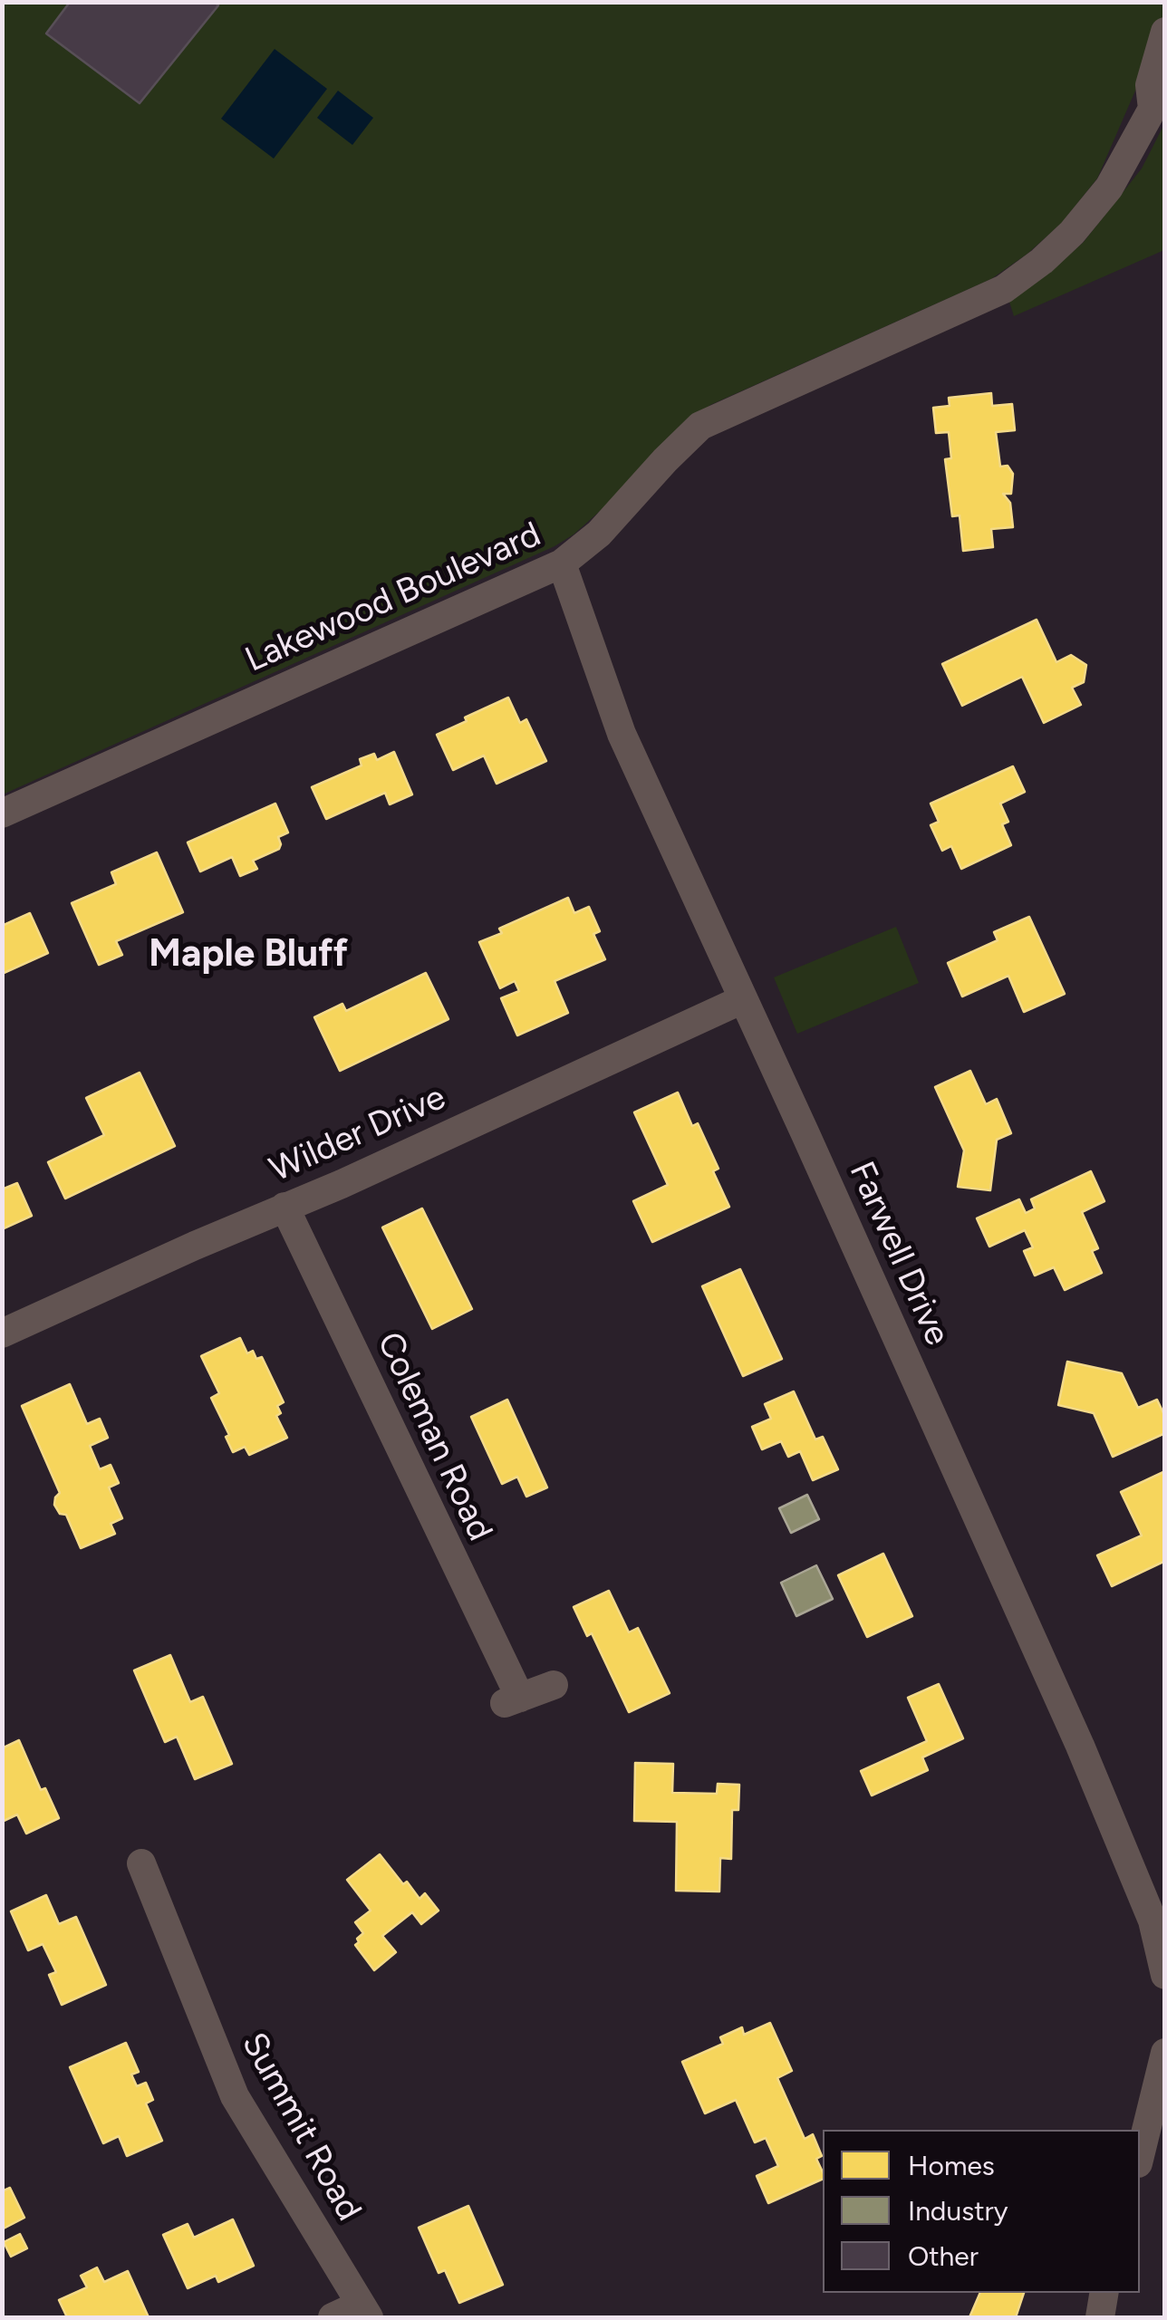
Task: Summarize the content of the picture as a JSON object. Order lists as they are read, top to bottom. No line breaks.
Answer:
{"streets":{"street":["Lakewood Boulevard","Wilder Drive","Farwell Drive","Coleman Road","Summit Road"]},"crossings":[["Lakewood Boulevard","Farwell Drive"],["Wilder Drive","Farwell Drive"],["Wilder Drive","Coleman Road"]],"districts":["Maple Bluff"],"legend":["Homes","Industry","Other"]}
